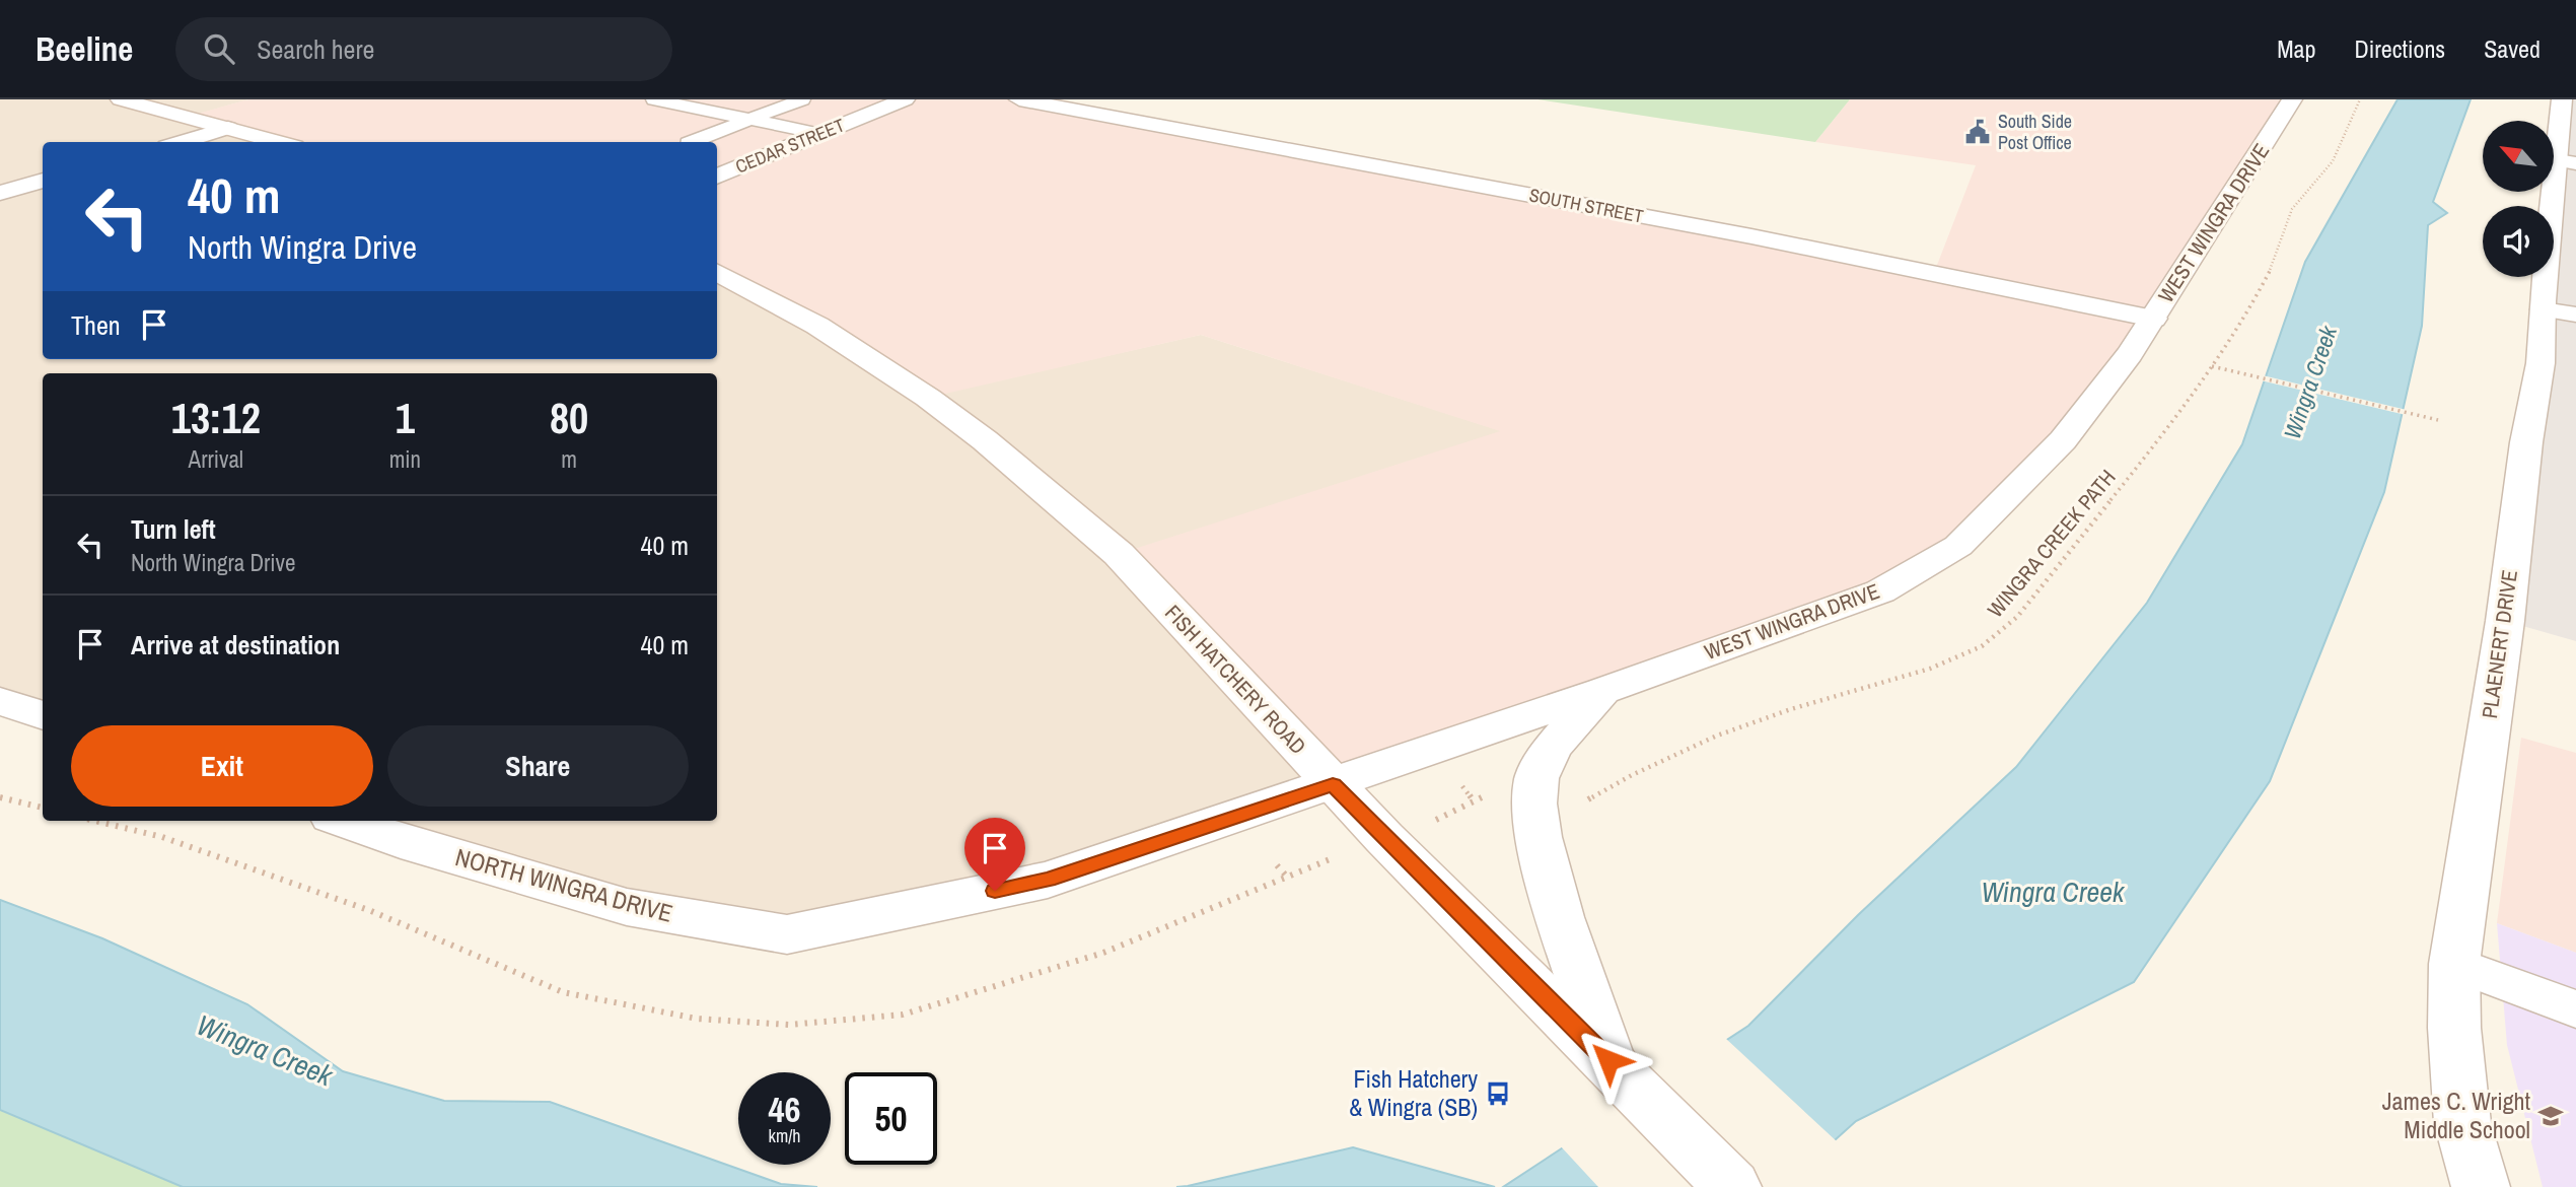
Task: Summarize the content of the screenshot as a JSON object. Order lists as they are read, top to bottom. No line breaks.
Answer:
{"streets":{"street":["CEDAR STREET","SOUTH STREET","WEST WINGRA DRIVE","PLAENERT DRIVE","FISH HATCHERY ROAD","NORTH WINGRA DRIVE"],"path":["WINGRA CREEK PATH"]},"crossings":[["SOUTH STREET","WEST WINGRA DRIVE"],["WEST WINGRA DRIVE","FISH HATCHERY ROAD"],["WEST WINGRA DRIVE","NORTH WINGRA DRIVE"],["FISH HATCHERY ROAD","NORTH WINGRA DRIVE"]],"water":["Wingra Creek"],"places":{"public building":["South Side Post Office"],"bus stop":["Fish Hatchery & Wingra (SB)"],"school or university":["James C. Wright Middle School"]},"north":"top left","page":{"header":"Beeline","search":"Search here","nav":["Map","Directions","Saved"],"turn":["40 m","North Wingra Drive"],"then":"Then","eta":["13:12","Arrival","1","min","80","m"],"list":[{"name":"Turn left","note":"North Wingra Drive","value":"40 m"},{"name":"Arrive at destination","value":"40 m"}],"buttons":["Exit","Share"],"speed":"46 km/h","limit":"50"}}
